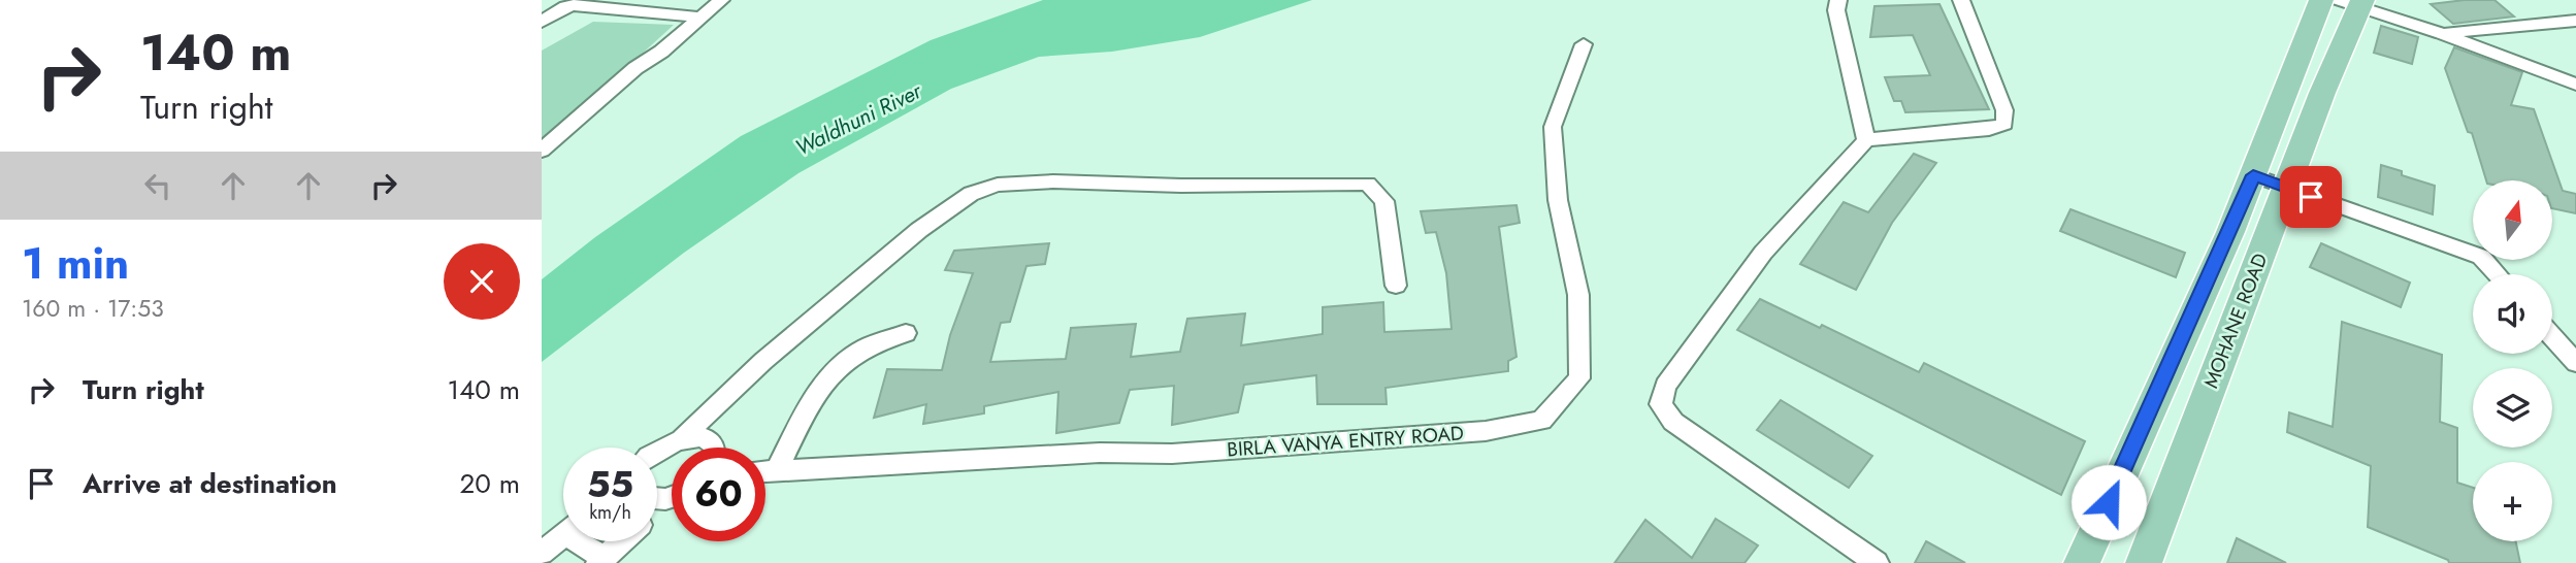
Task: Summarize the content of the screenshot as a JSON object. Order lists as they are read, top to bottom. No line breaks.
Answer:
{"streets":{"main road":["MOHANE ROAD"],"street":["BIRLA VANYA ENTRY ROAD"]},"water":["Waldhuni River"],"north":"top","page":{"turn":["140 m","Turn right"],"map_buttons":"+","heading":["1 min","160 m · 17:53"],"list":[{"name":"Turn right","value":"140 m"},{"name":"Arrive at destination","value":"20 m"}],"speed":"55 km/h","limit":"60"}}
